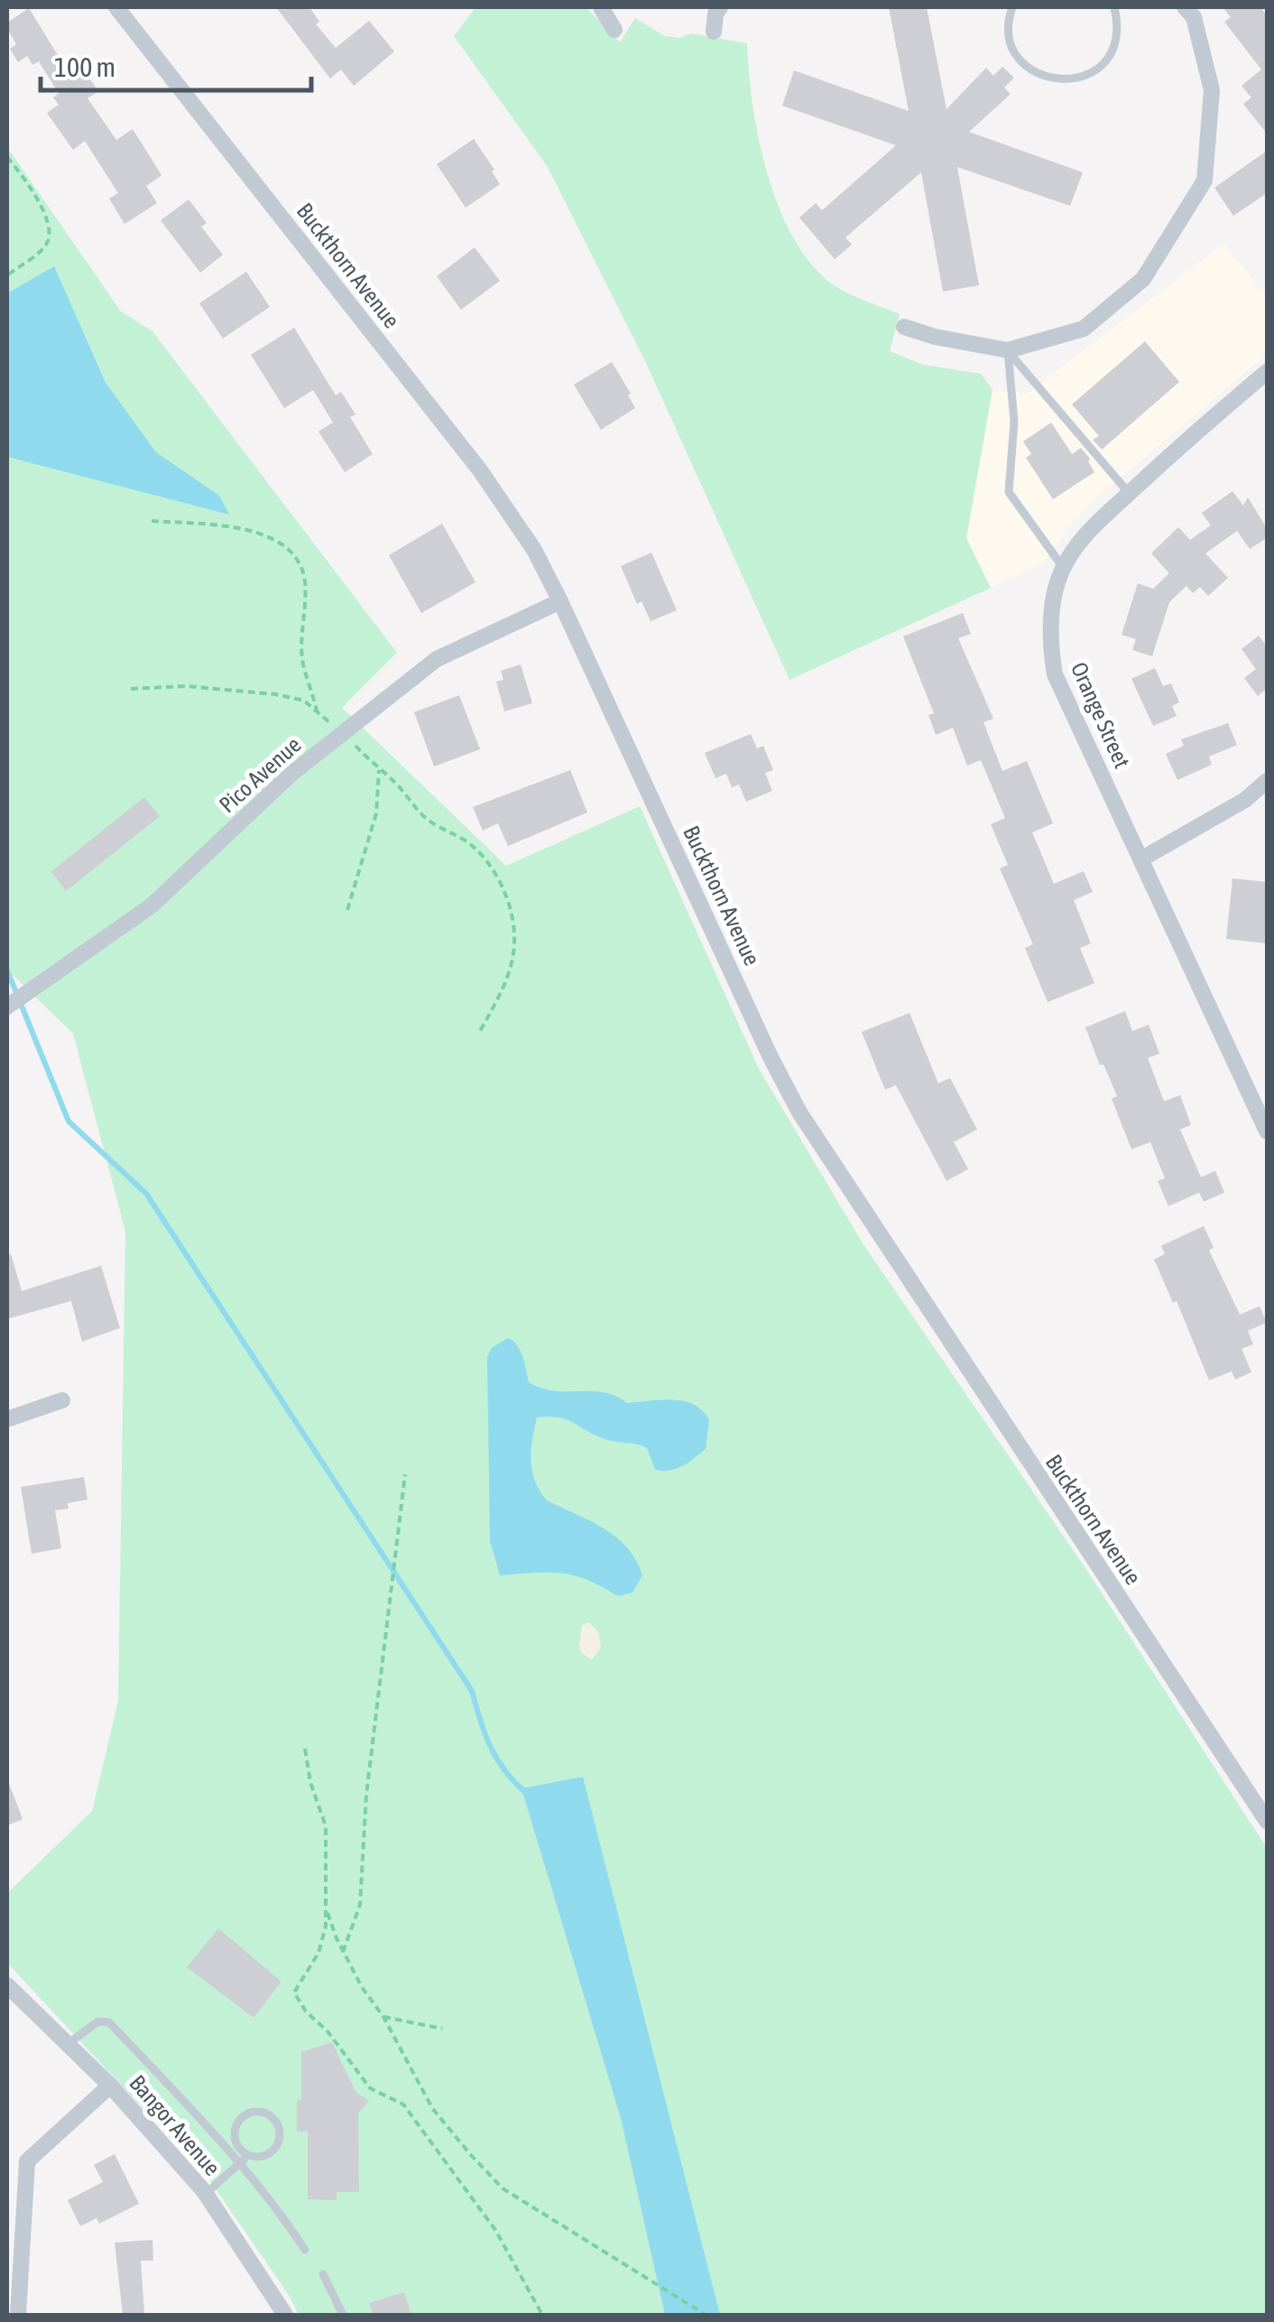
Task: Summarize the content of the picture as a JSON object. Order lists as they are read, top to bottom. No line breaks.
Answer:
{"streets":{"street":["Buckthorn Avenue","Orange Street","Pico Avenue","Bangor Avenue"]},"crossings":[["Buckthorn Avenue","Pico Avenue"]],"scale_bar":"100 m"}
